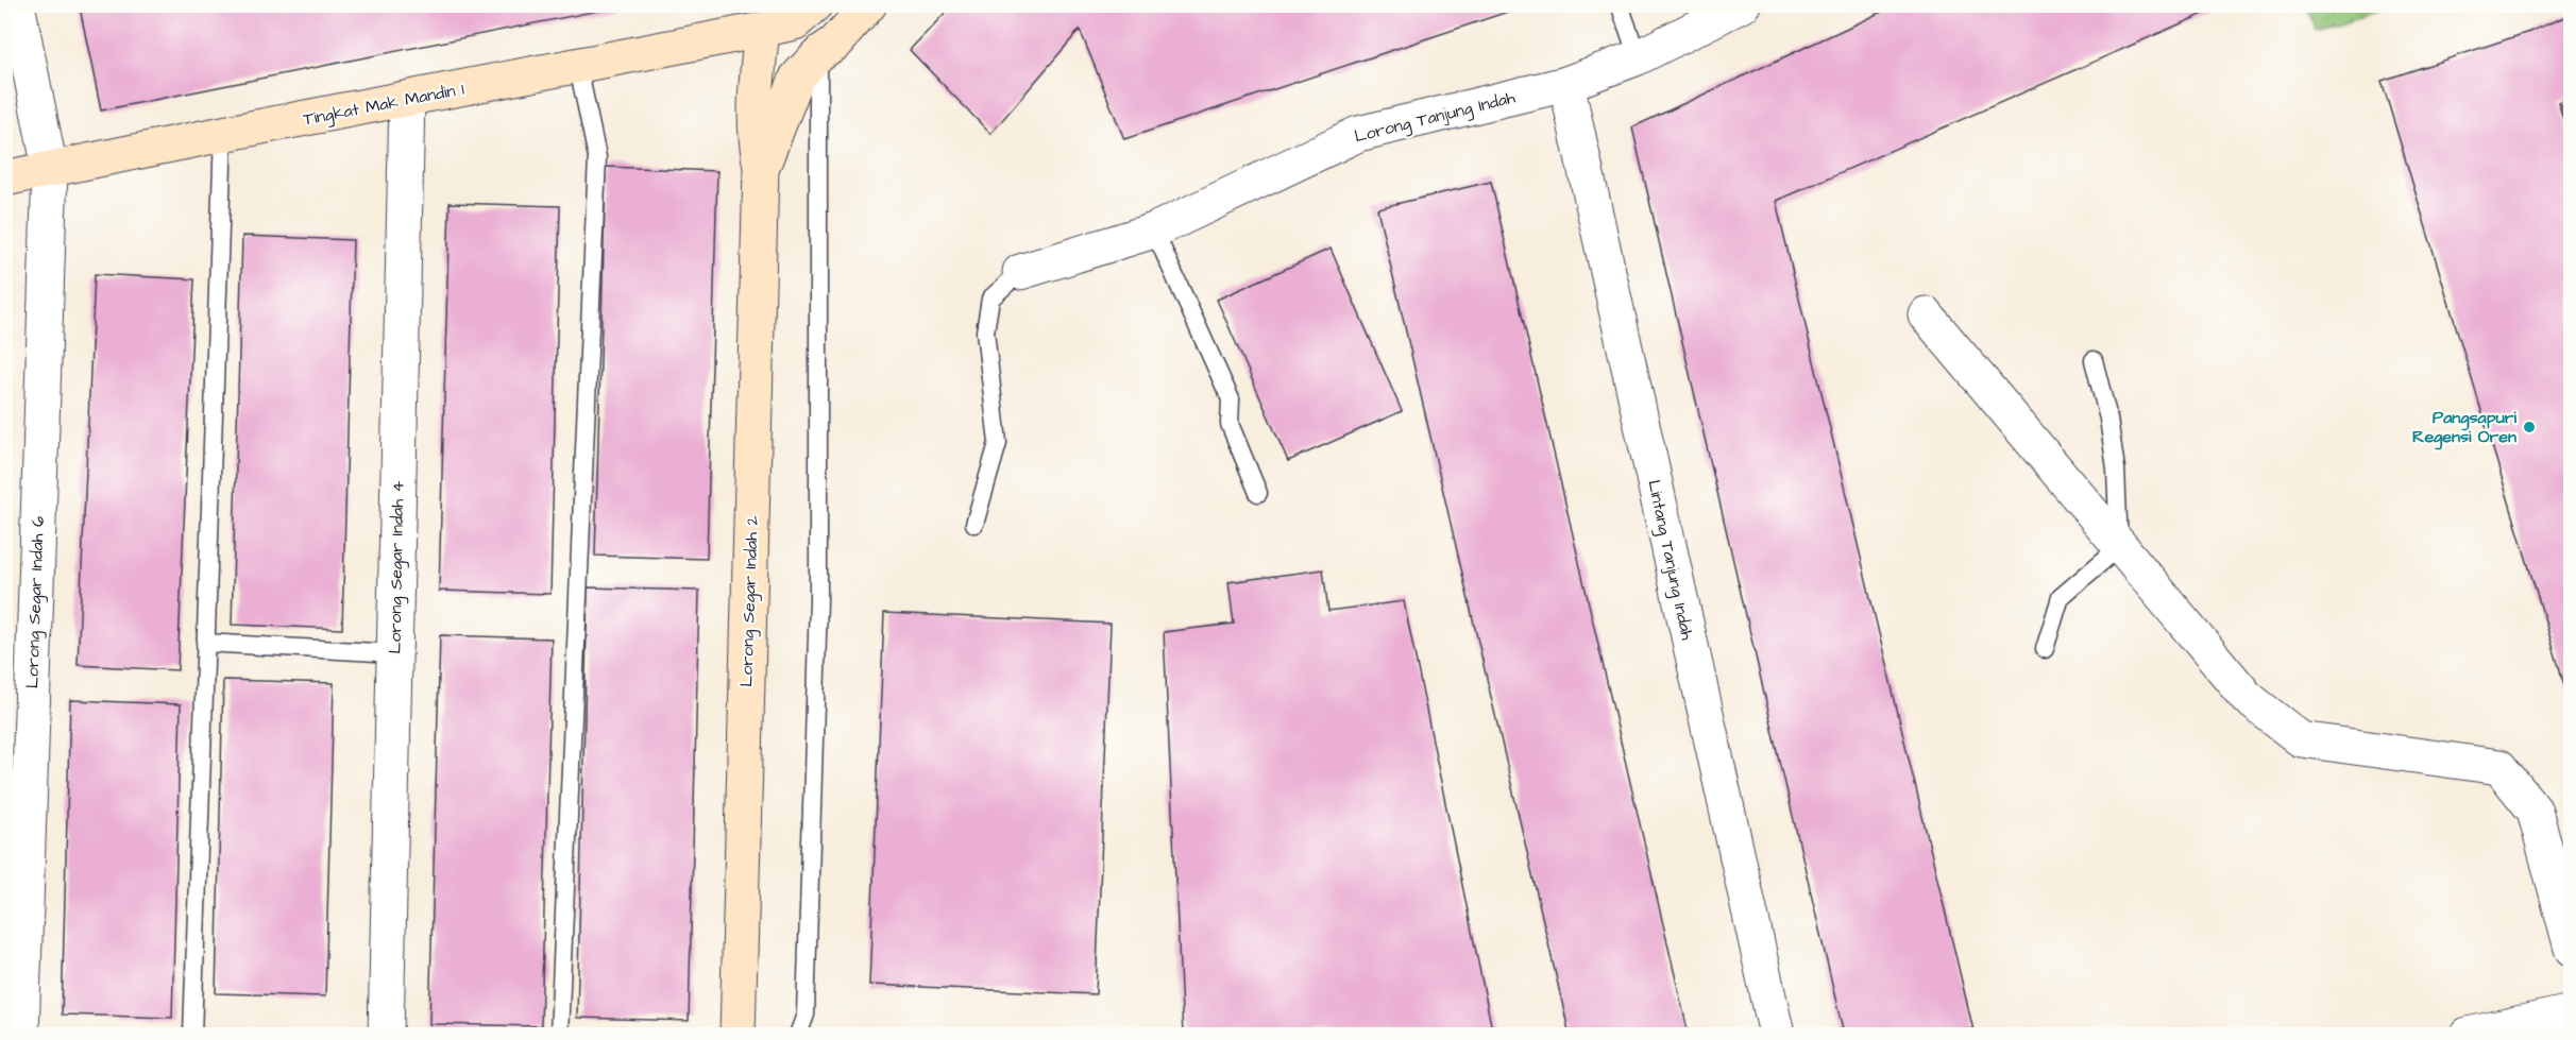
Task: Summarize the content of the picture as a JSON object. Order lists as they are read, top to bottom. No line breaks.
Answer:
{"streets":{"street":["Tingkat Mak Mandin 1","Lorong Tanjung Indah","Lintang Tanjung Indah","Lorong Segar Indah 4","Lorong Segar Indah 2","Lorong Segar Indah 6"]},"crossings":[["Tingkat Mak Mandin 1","Lorong Segar Indah 4"],["Tingkat Mak Mandin 1","Lorong Segar Indah 6"],["Lorong Tanjung Indah","Lintang Tanjung Indah"]],"places":["Pangsapuri Regensi Oren"]}
